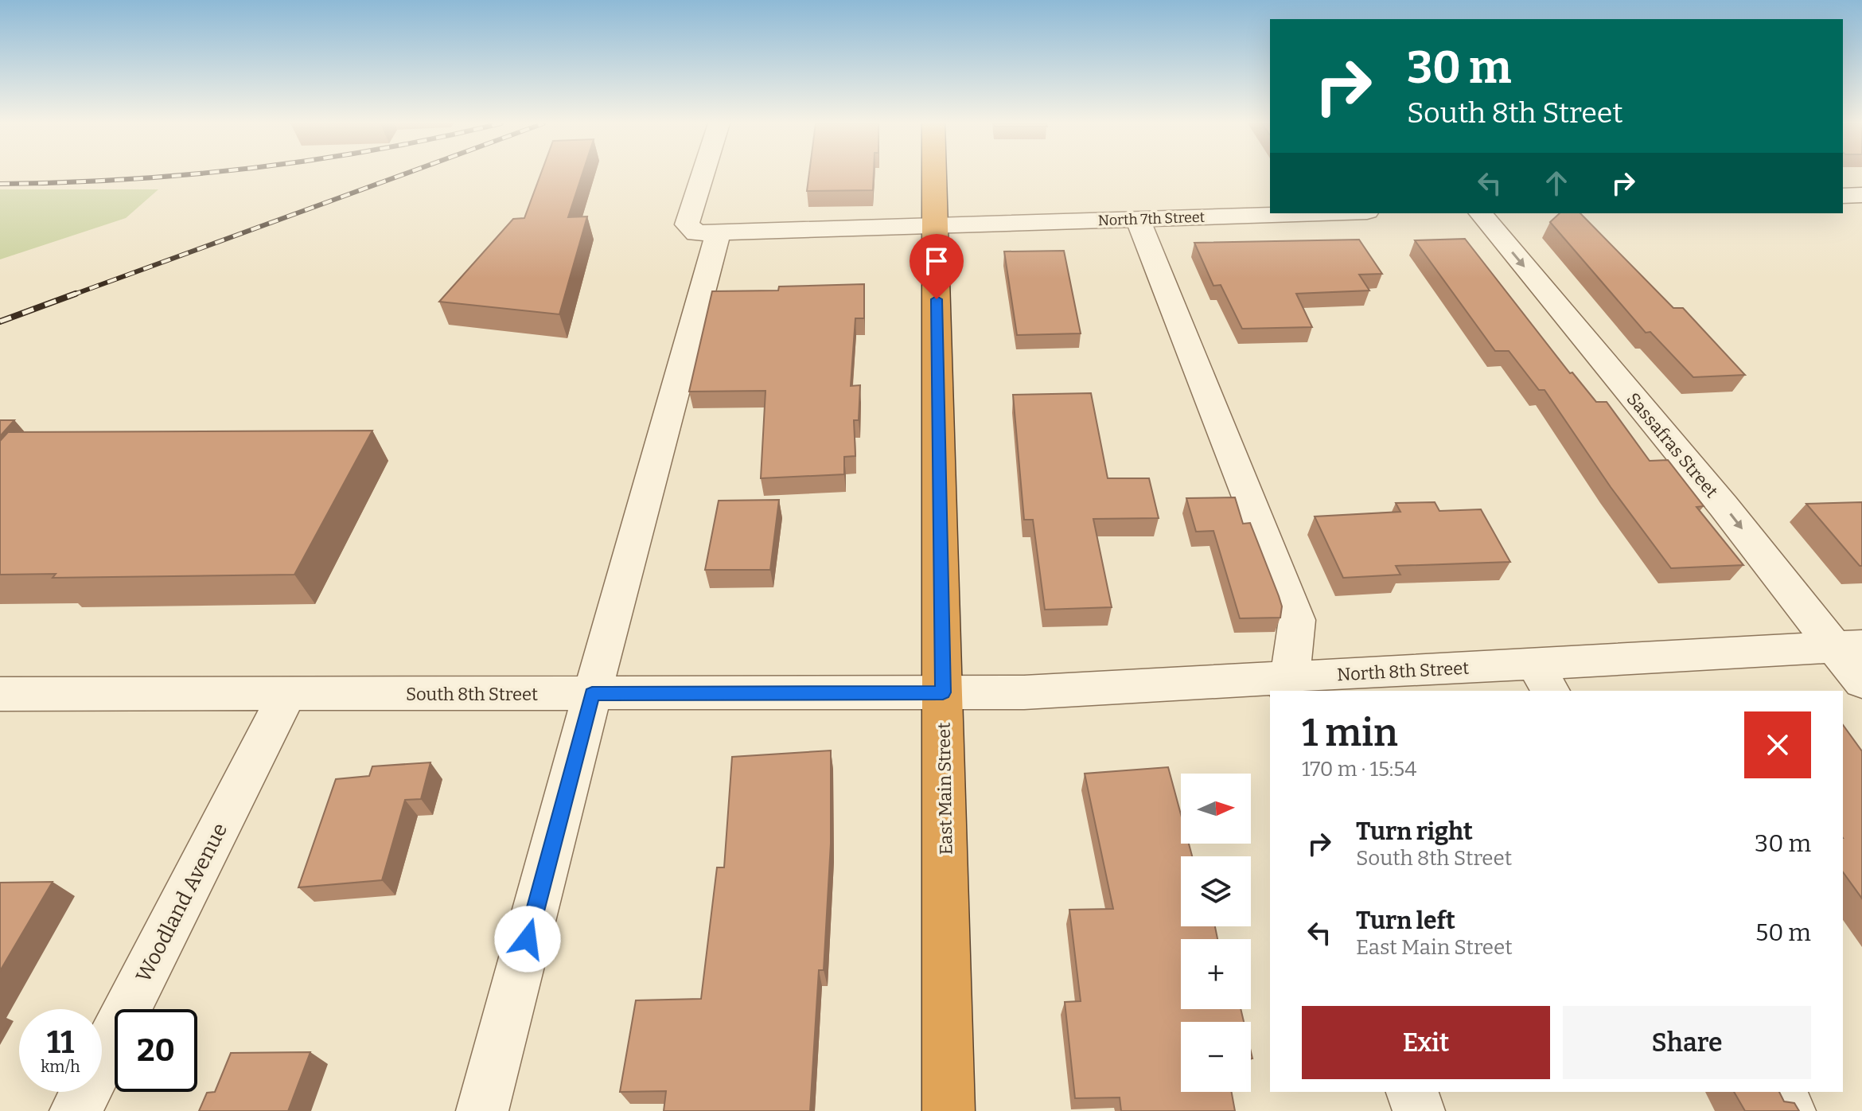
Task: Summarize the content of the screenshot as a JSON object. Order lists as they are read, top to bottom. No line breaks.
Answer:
{"streets":{"highway":["East Main Street"],"street":["North 7th Street","Sassafras Street","North 8th Street","South 8th Street","Woodland Avenue"]},"crossings":[["North 7th Street","East Main Street"],["Sassafras Street","North 8th Street"],["North 8th Street","South 8th Street"],["North 8th Street","East Main Street"],["South 8th Street","East Main Street"],["South 8th Street","Woodland Avenue"]],"one_way":["Sassafras Street"],"north":"right","page":{"turn":["30 m","South 8th Street"],"heading":["1 min","170 m · 15:54"],"map_buttons":["+","−"],"list":[{"name":"Turn right","note":"South 8th Street","value":"30 m"},{"name":"Turn left","note":"East Main Street","value":"50 m"}],"buttons":["Exit","Share"],"speed":"11 km/h","limit":"20"}}
